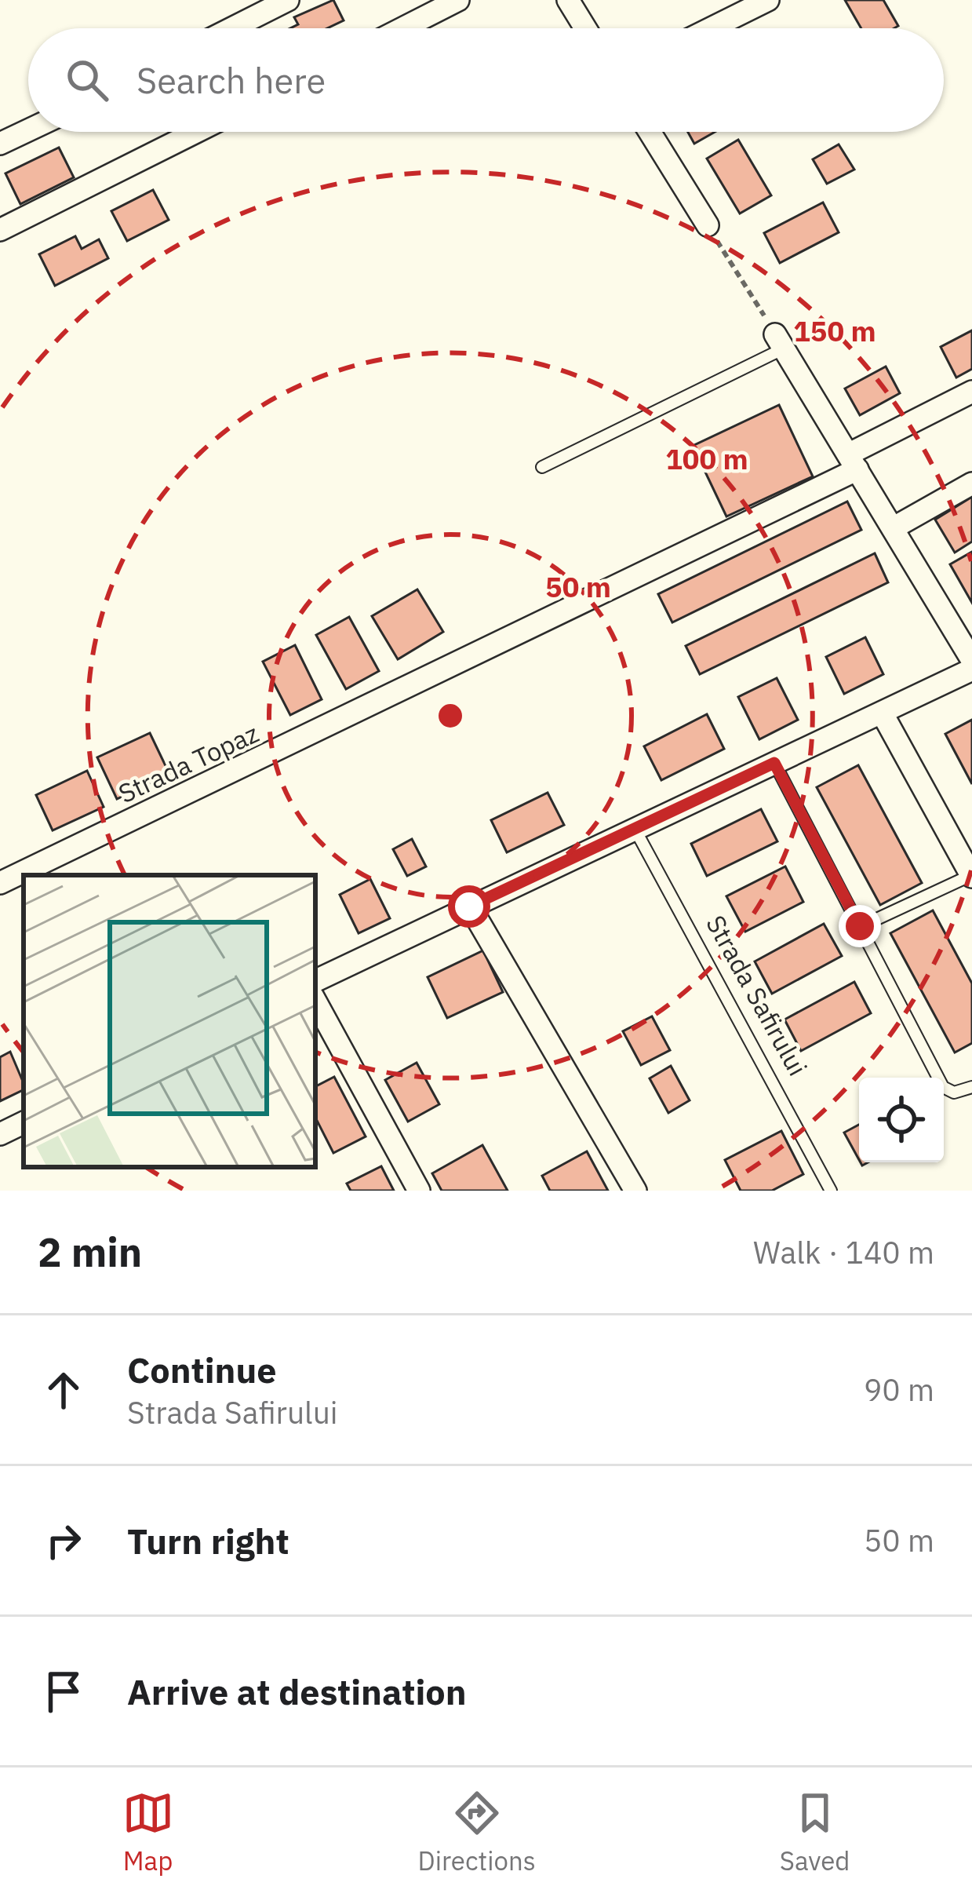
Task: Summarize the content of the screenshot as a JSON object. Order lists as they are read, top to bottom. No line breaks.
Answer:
{"streets":{"street":["Strada Topaz"],"lane":["Strada Safirului"]},"page":{"search":"Search here","heading":["2 min","Walk · 140 m"],"list":[["Continue","Strada Safirului","90 m"],["Turn right","50 m"],"Arrive at destination"],"nav":["Map","Directions","Saved"]},"rings":["150 m","100 m","50 m"]}
